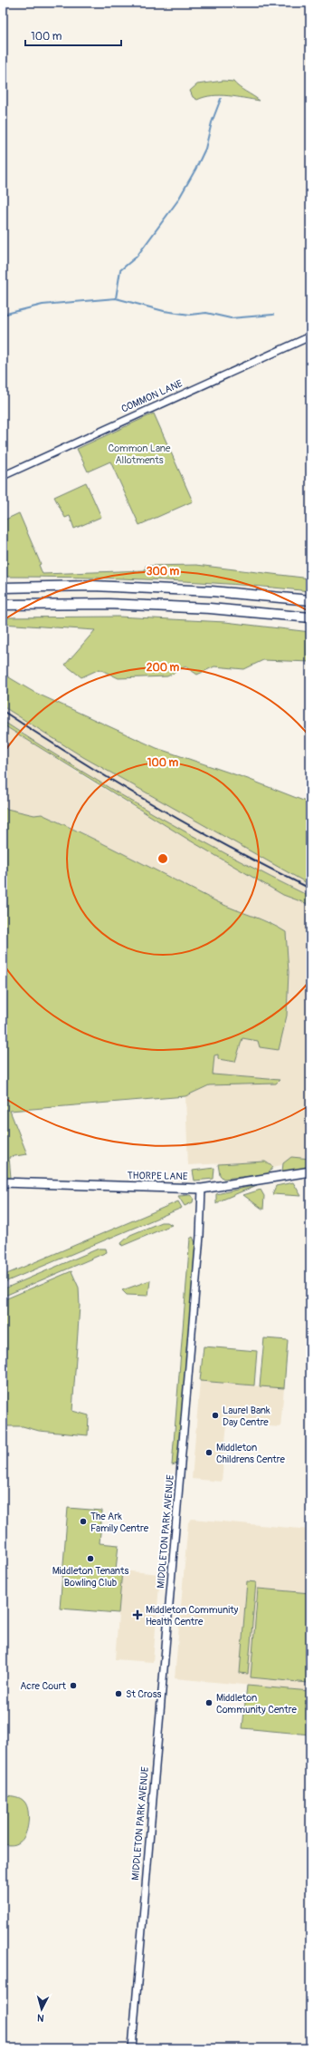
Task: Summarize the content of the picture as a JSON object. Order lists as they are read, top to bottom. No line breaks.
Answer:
{"streets":{"main road":["THORPE LANE"],"street":["COMMON LANE","MIDDLETON PARK AVENUE"]},"crossings":[["THORPE LANE","MIDDLETON PARK AVENUE"]],"parks":["Common Lane Allotments"],"places":{"other":["Laurel Bank Day Centre","Middleton Childrens Centre","The Ark Family Centre","Middleton Tenants Bowling Club","Acre Court","St Cross","Middleton Community Centre"],"health":["Middleton Community Health Centre"]},"scale_bar":"100 m","north":"bottom","rings":["300 m","200 m","100 m"]}
